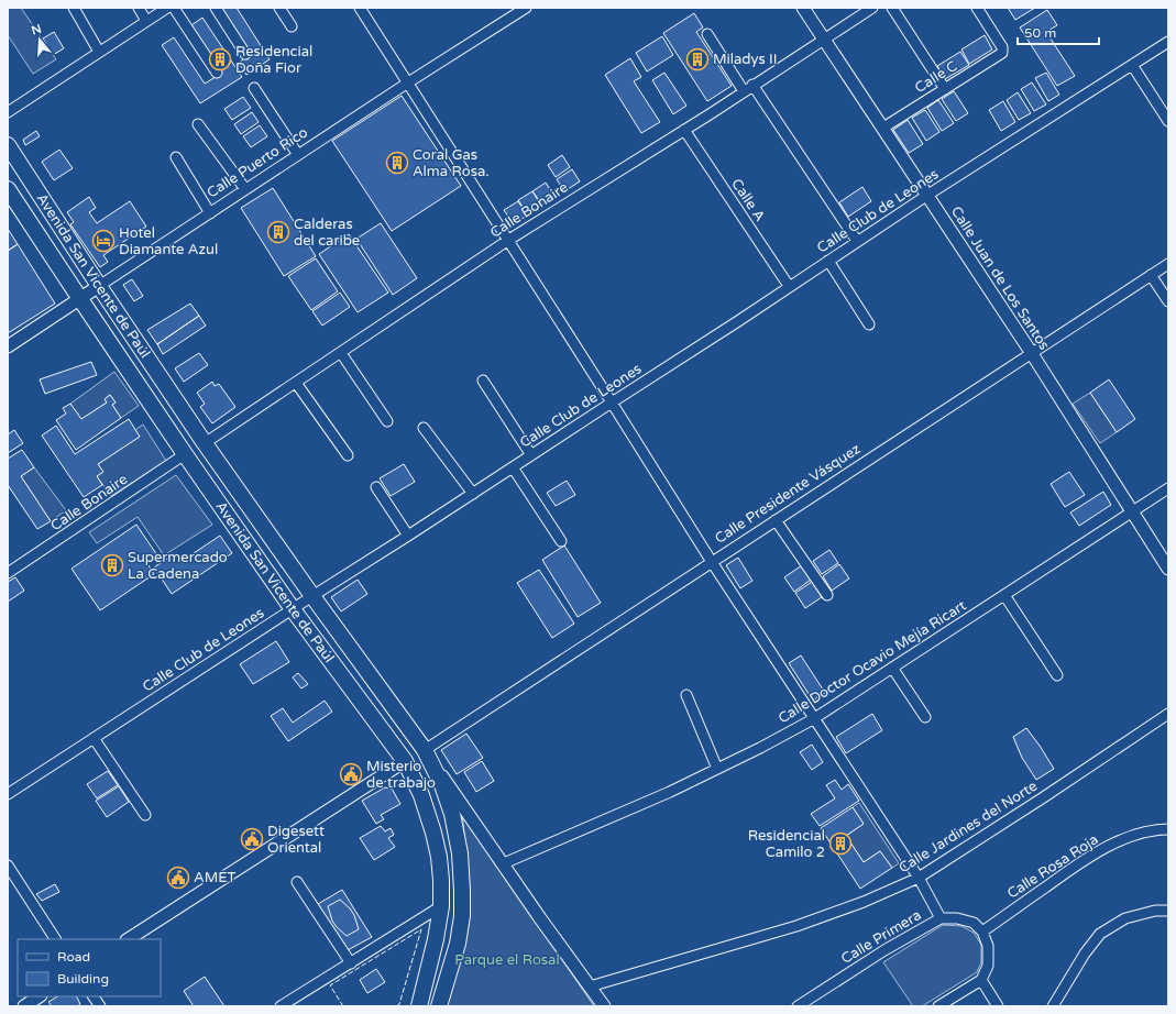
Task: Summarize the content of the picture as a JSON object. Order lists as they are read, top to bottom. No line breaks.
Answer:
{"streets":{"main road":["Avenida San Vicente de Paúl"],"street":["Calle C","Calle Puerto Rico","Calle A","Calle Bonaire","Calle Club de Leones","Calle Juan de Los Santos","Calle Presidente Vásquez","Calle Doctor Ocavio Mejía Ricart","Calle Jardines del Norte","Calle Rosa Roja","Calle Primera"]},"crossings":[["Calle C","Calle Juan de Los Santos"],["Calle Puerto Rico","Avenida San Vicente de Paúl"],["Calle A","Calle Bonaire"],["Calle A","Calle Club de Leones"],["Calle Bonaire","Avenida San Vicente de Paúl"],["Calle Bonaire","Calle Juan de Los Santos"],["Calle Club de Leones","Avenida San Vicente de Paúl"],["Calle Club de Leones","Calle Juan de Los Santos"],["Avenida San Vicente de Paúl","Calle Presidente Vásquez"],["Avenida San Vicente de Paúl","Calle Doctor Ocavio Mejía Ricart"],["Avenida San Vicente de Paúl","Calle Jardines del Norte"],["Calle Juan de Los Santos","Calle Presidente Vásquez"],["Calle Juan de Los Santos","Calle Doctor Ocavio Mejía Ricart"],["Calle Rosa Roja","Calle Primera"]],"parks":["Parque el Rosal"],"places":{"building":["Residencial Doña Fior","Miladys II","Coral Gas Alma Rosa.","Calderas del caribe","Supermercado La Cadena","Residencial Camilo 2"],"hotel":["Hotel Diamante Azul"],"public building":["Misterio de trabajo","Digesett Oriental","AMET"]},"legend":["Road","Building"],"scale_bar":"50 m","north":"top"}
